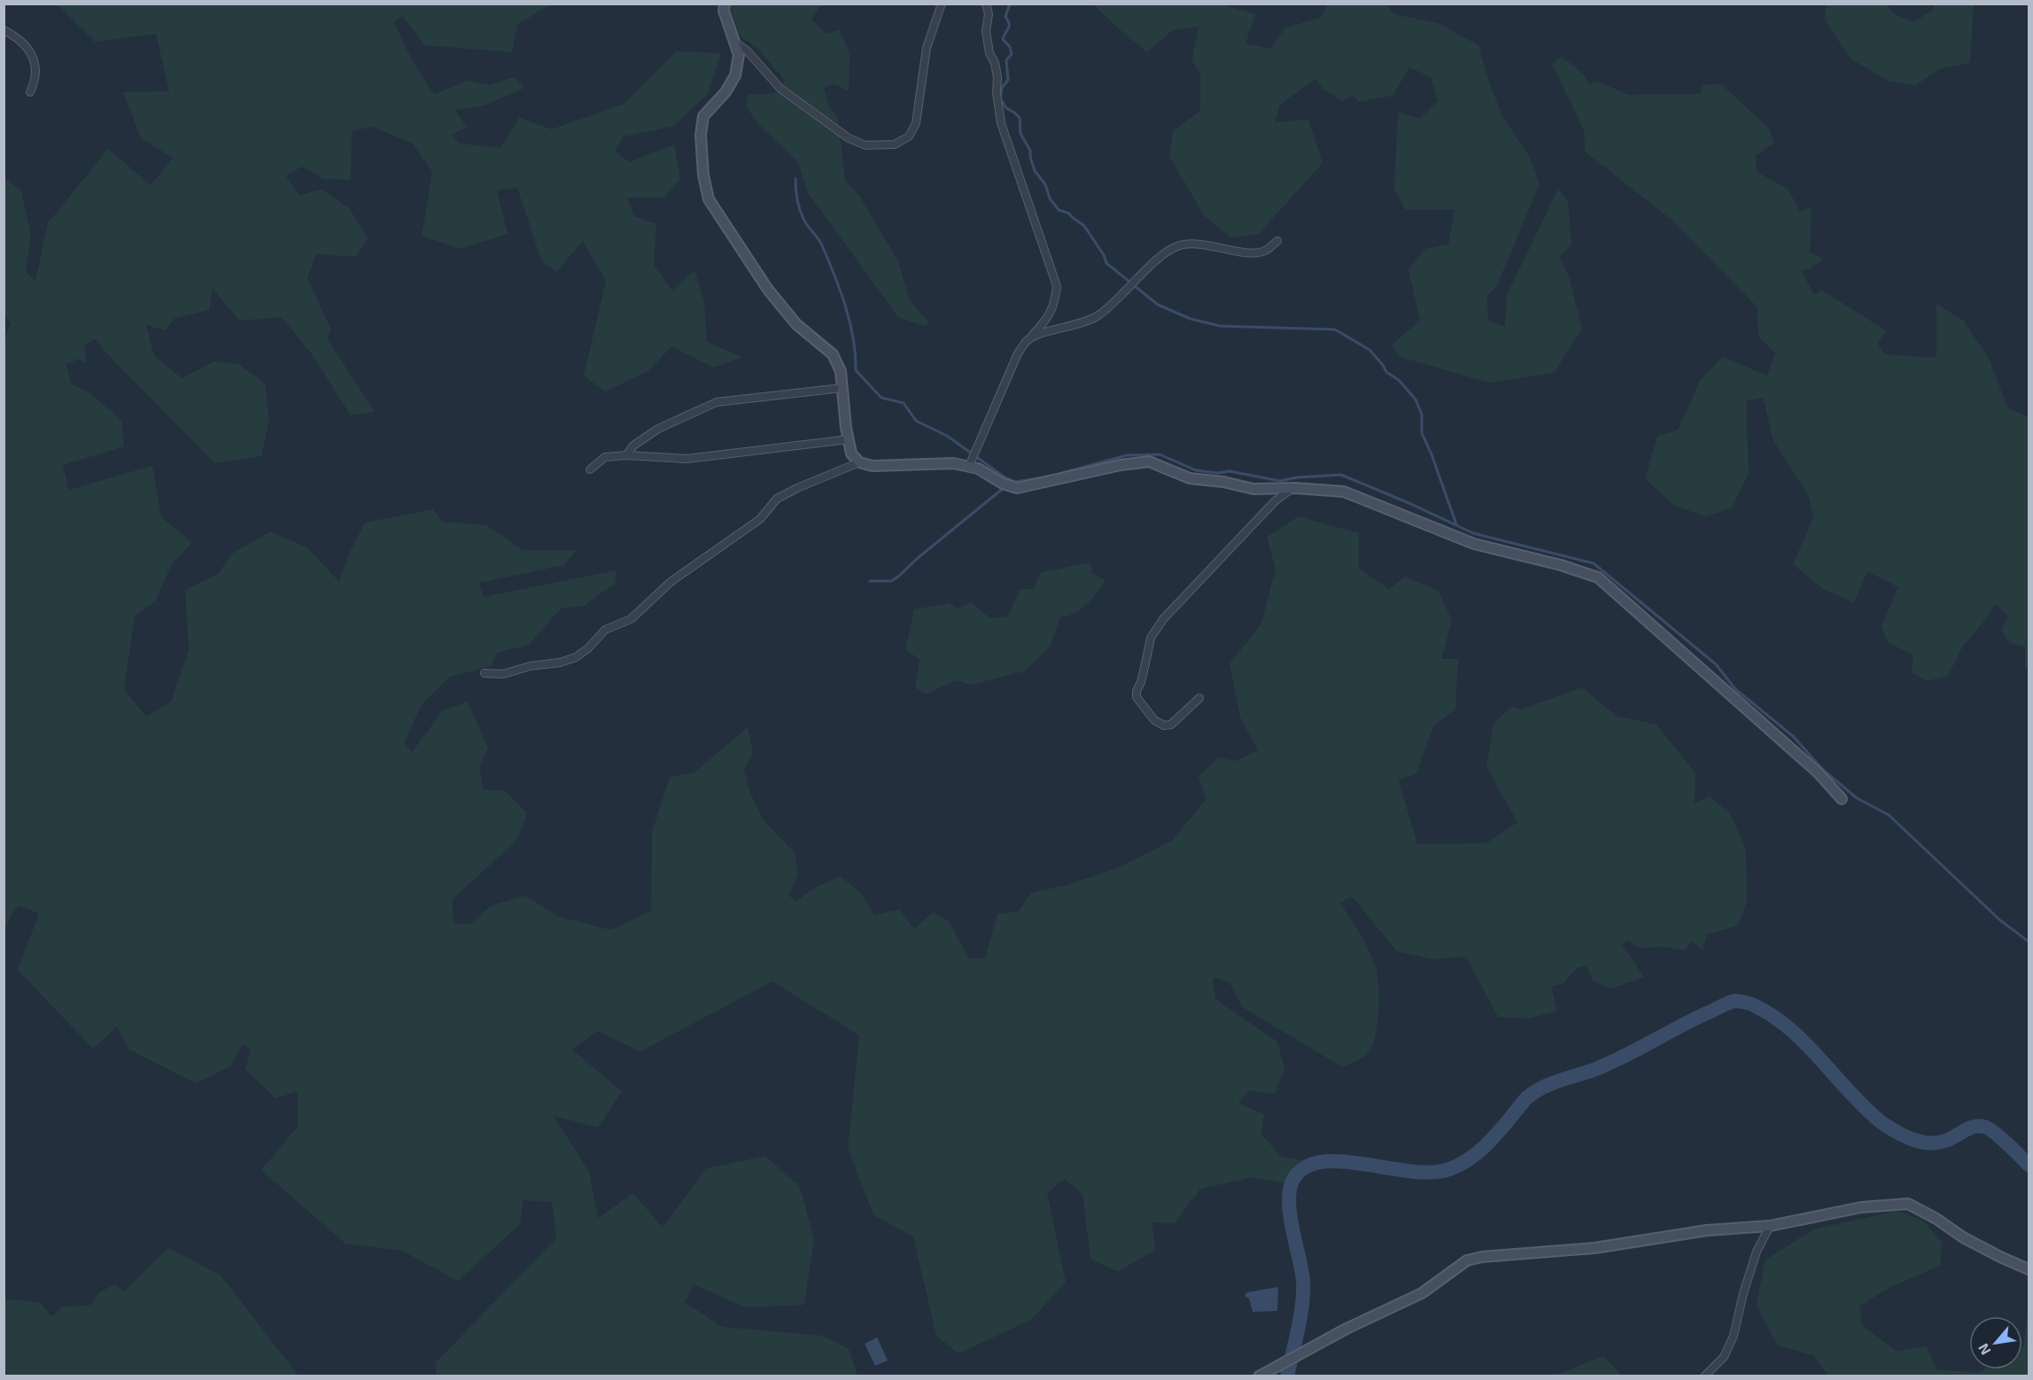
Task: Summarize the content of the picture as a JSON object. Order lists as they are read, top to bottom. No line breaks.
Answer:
{"north":"bottom left"}
